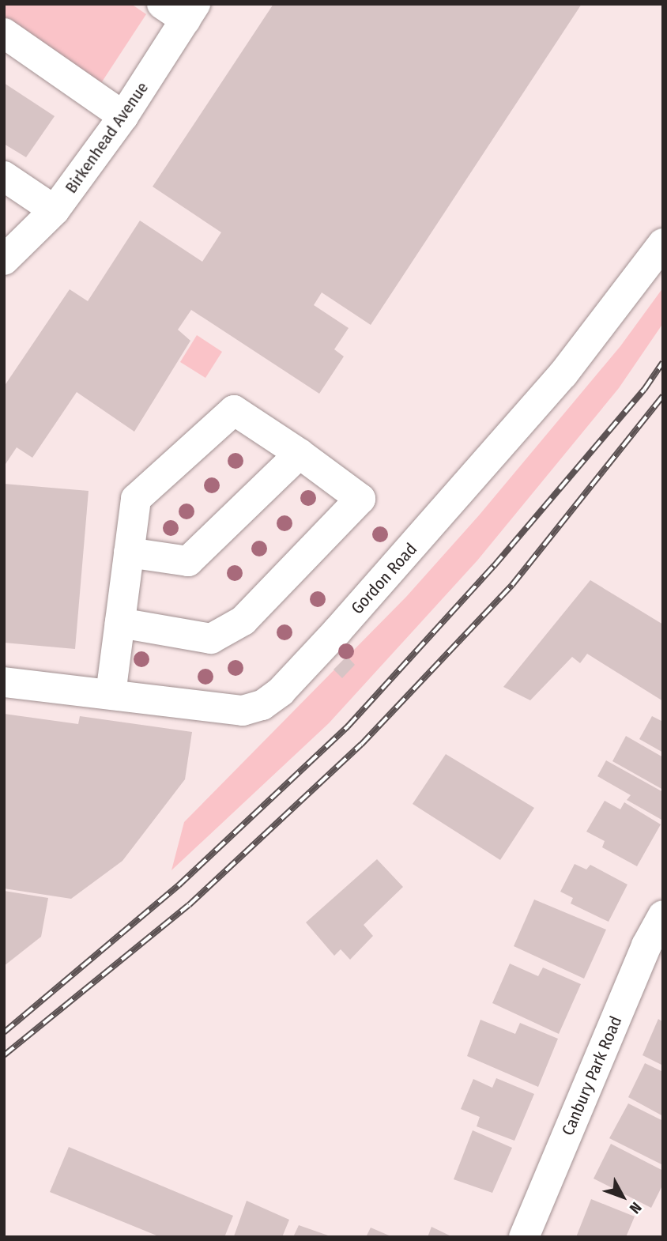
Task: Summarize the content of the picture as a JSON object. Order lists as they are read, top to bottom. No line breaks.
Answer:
{"streets":{"street":["Birkenhead Avenue","Gordon Road","Canbury Park Road"]},"north":"bottom right"}
